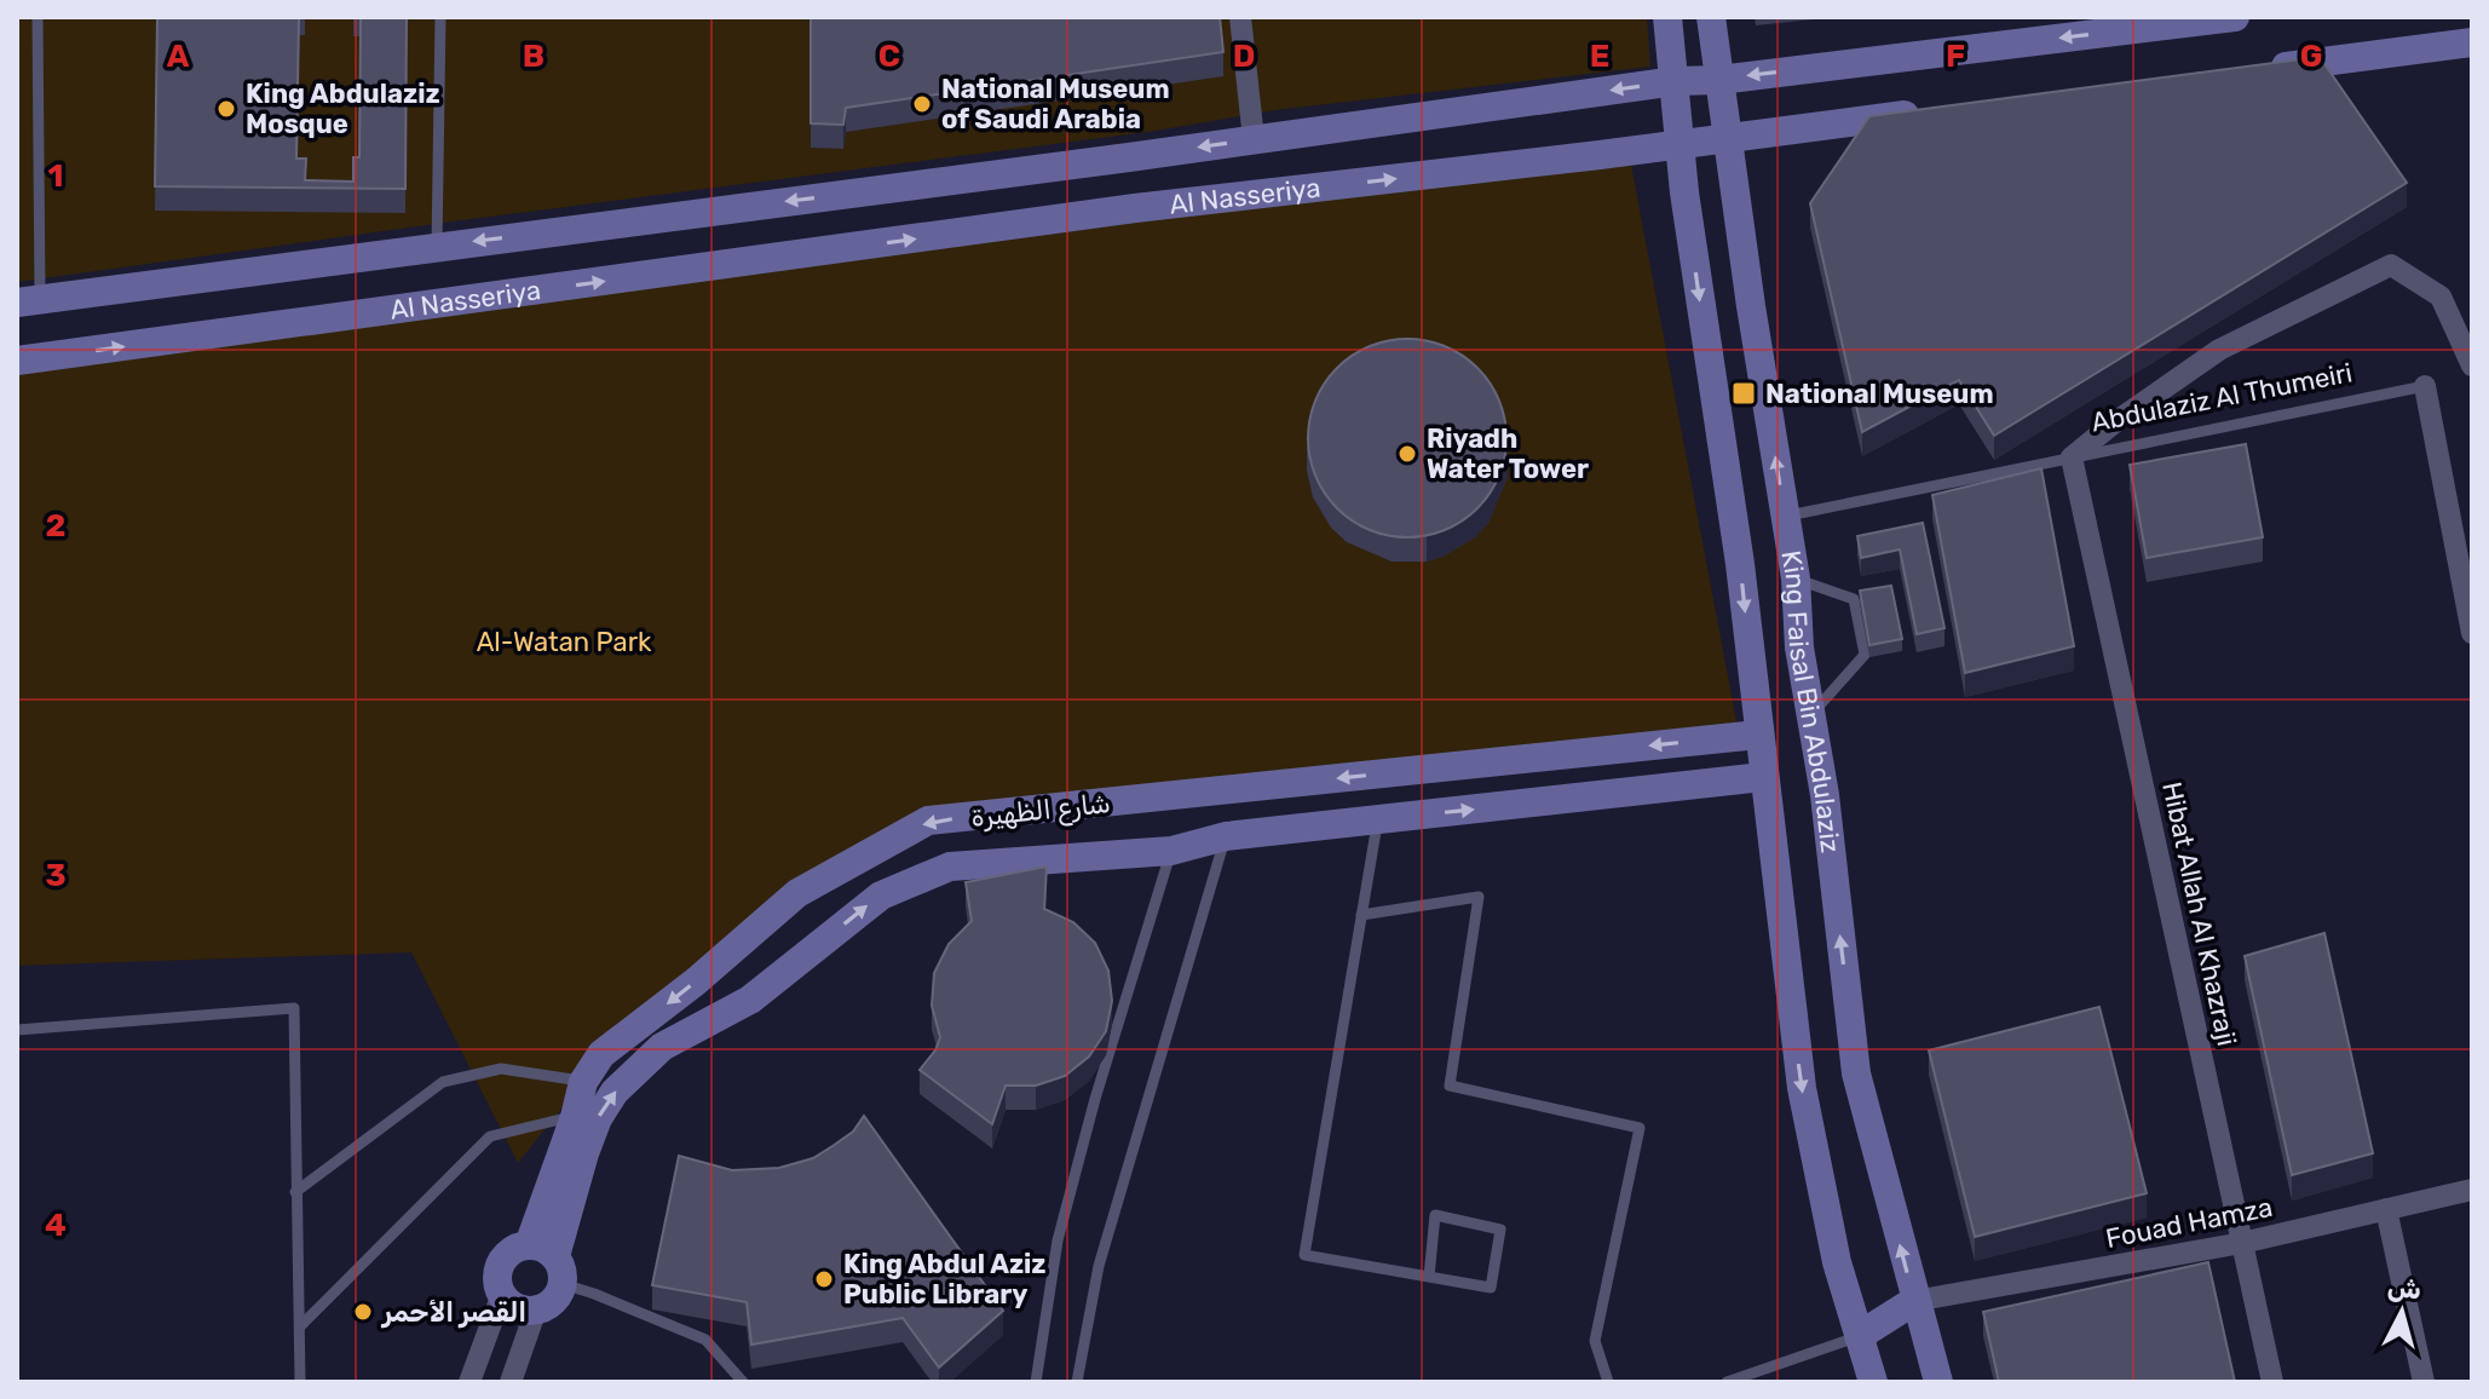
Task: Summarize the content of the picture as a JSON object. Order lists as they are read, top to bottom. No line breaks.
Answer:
{"streets":{"street":["Al Nasseriya","Abdulaziz Al Thumeiri","King Faisal Bin Abdulaziz","شارع الظهيرة","Hibat Allah Al Khazraji","Fouad Hamza"]},"crossings":[["Al Nasseriya","King Faisal Bin Abdulaziz"],["Abdulaziz Al Thumeiri","King Faisal Bin Abdulaziz"],["Abdulaziz Al Thumeiri","Hibat Allah Al Khazraji"],["King Faisal Bin Abdulaziz","شارع الظهيرة"],["King Faisal Bin Abdulaziz","Fouad Hamza"],["Hibat Allah Al Khazraji","Fouad Hamza"]],"parks":["Al-Watan Park"],"places":{"other":["National Museum of Saudi Arabia","King Abdulaziz Mosque","Riyadh Water Tower","King Abdul Aziz Public Library","القصر الأحمر"],"transit":["National Museum"]},"north":"top","grid":{"columns":["A","B","C","D","E","F","G"],"rows":["1","2","3","4"]}}
